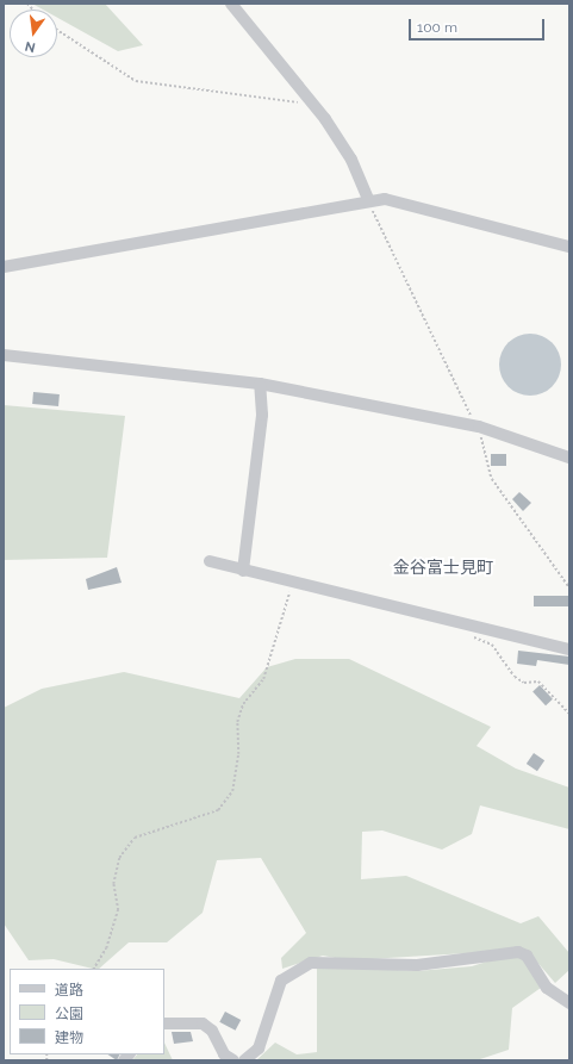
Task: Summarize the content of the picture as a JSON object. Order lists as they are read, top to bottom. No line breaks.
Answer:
{"districts":["金谷富士見町"],"legend":["道路","公園","建物"],"scale_bar":"100 m","north":"bottom"}
